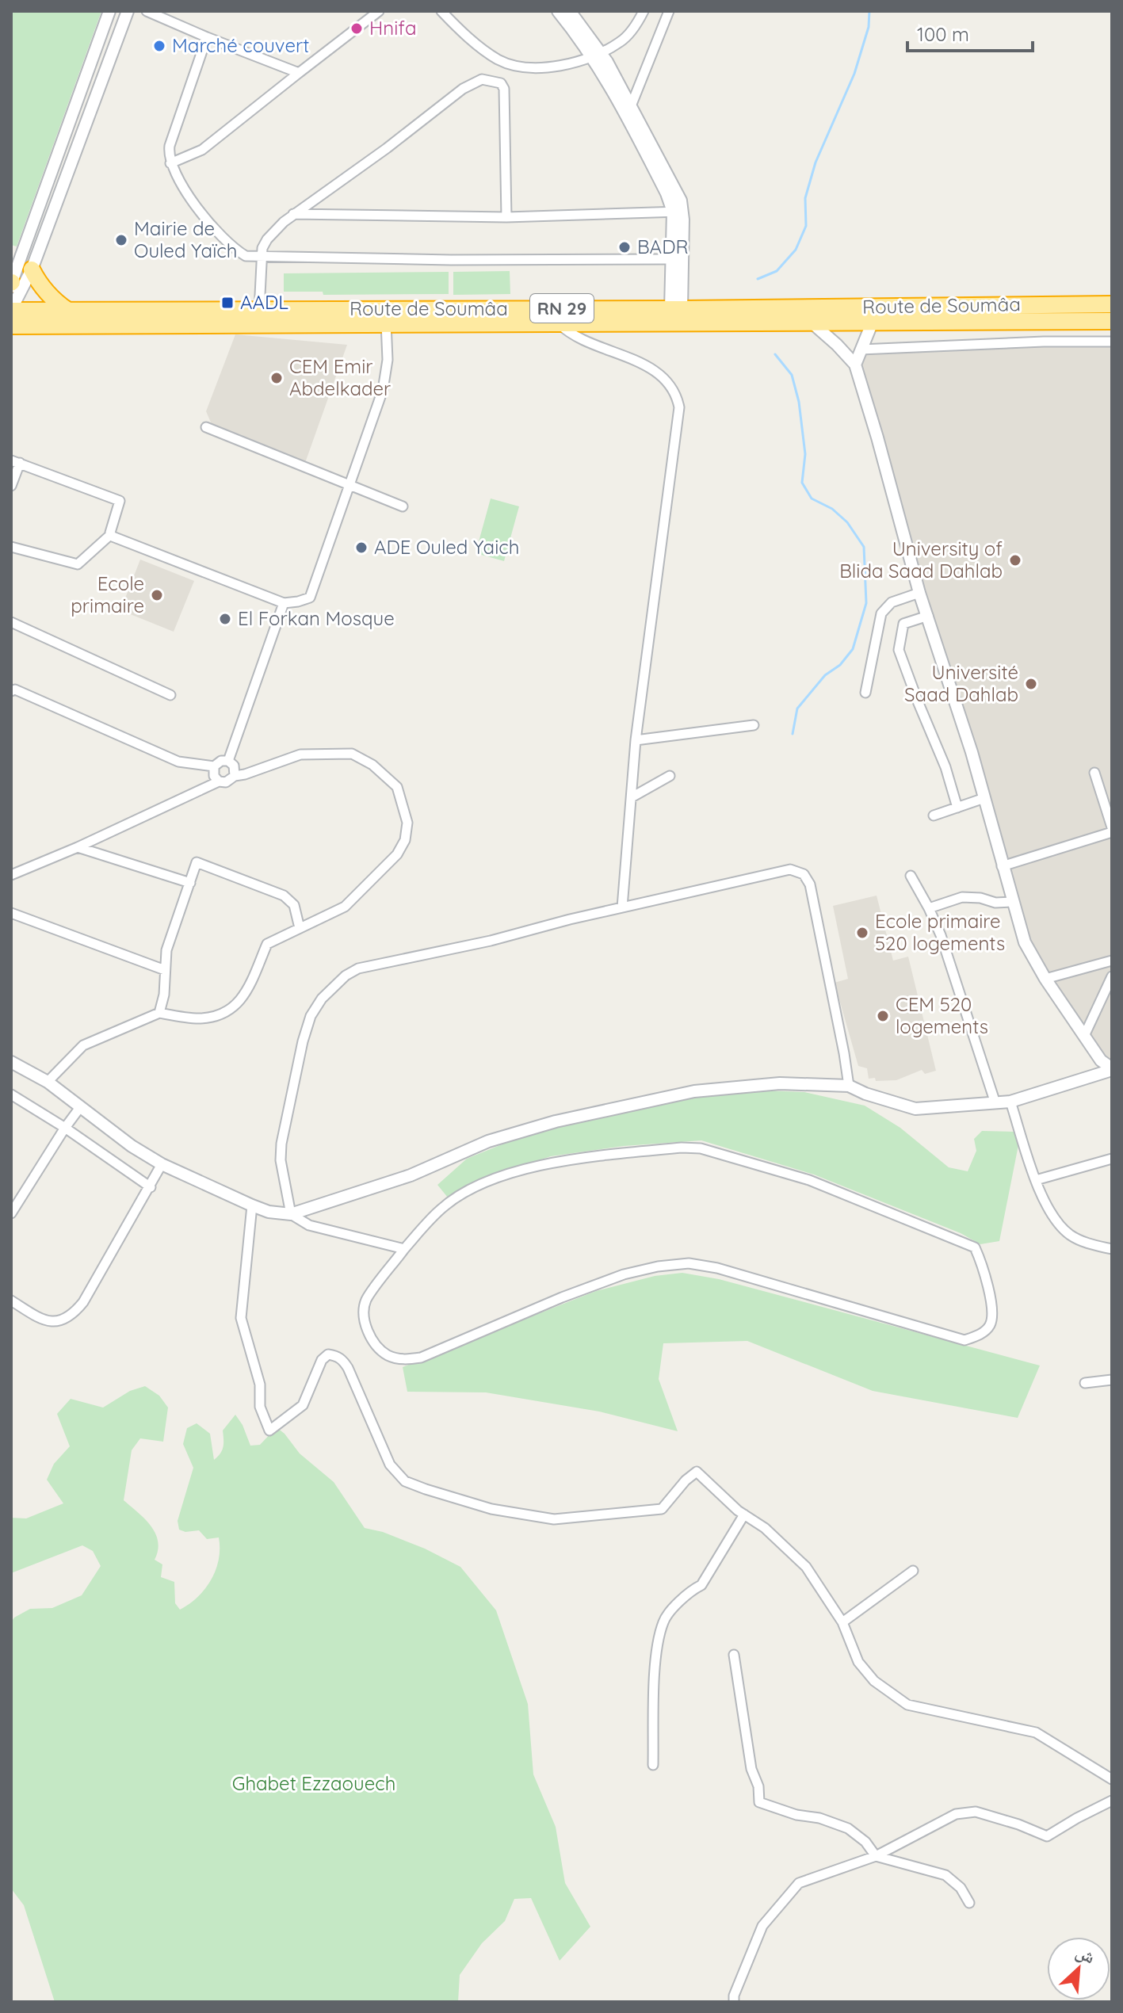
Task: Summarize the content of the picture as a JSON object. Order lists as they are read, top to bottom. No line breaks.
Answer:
{"streets":{"highway":["Route de Soumâa","RN 29"]},"parks":["Ghabet Ezzaouech"],"places":{"other":["Hnifa","Marché couvert","Mairie de Ouled Yaïch","BADR","CEM Emir Abdelkader","ADE Ouled Yaich","University of Blida Saad Dahlab","Ecole primaire","El Forkan Mosque","Université Saad Dahlab","Ecole primaire 520 logements","CEM 520 logements"],"transit":["AADL"]},"scale_bar":"100 m","north":"top right"}
